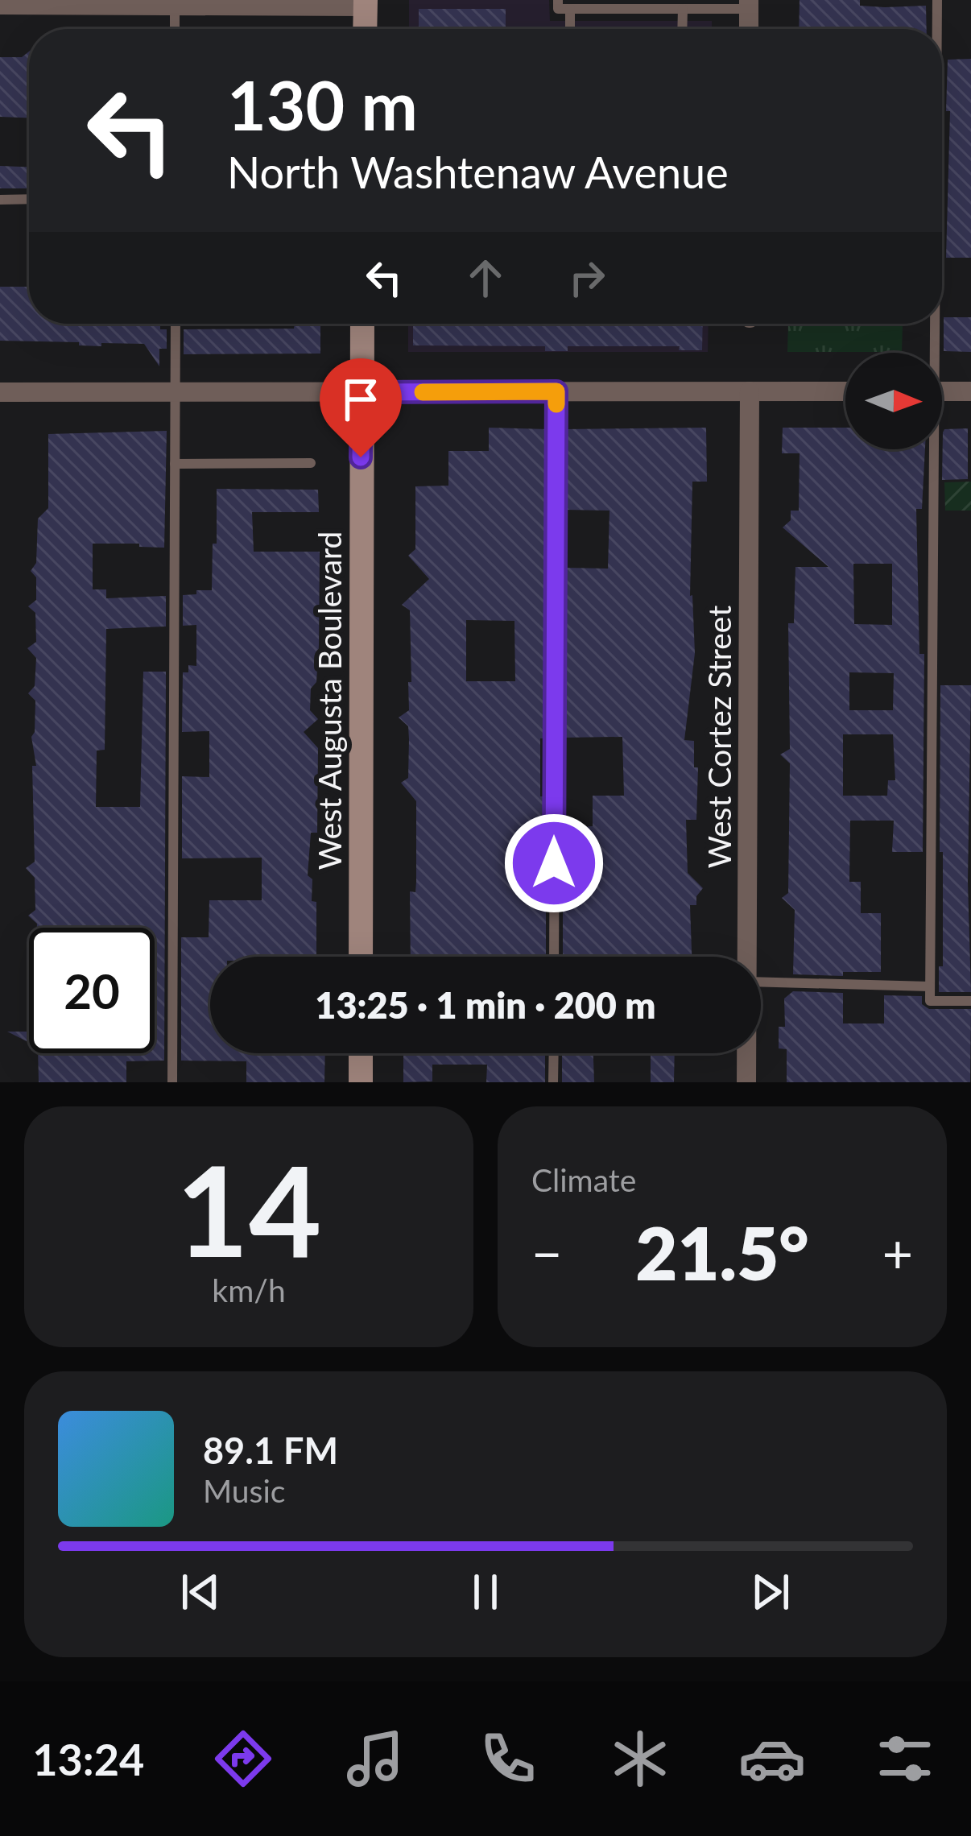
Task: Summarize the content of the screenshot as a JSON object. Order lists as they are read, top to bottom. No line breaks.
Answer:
{"streets":{"street":["West Augusta Boulevard","West Cortez Street"]},"north":"right","page":{"turn":["130 m","North Washtenaw Avenue"],"limit":"20","trip":"13:25 · 1 min · 200 m","tile":[["14","km/h"],"Climate"],"heat":["−","21.5°","+"],"song":["89.1 FM","Music"],"tabs":"13:24"}}
